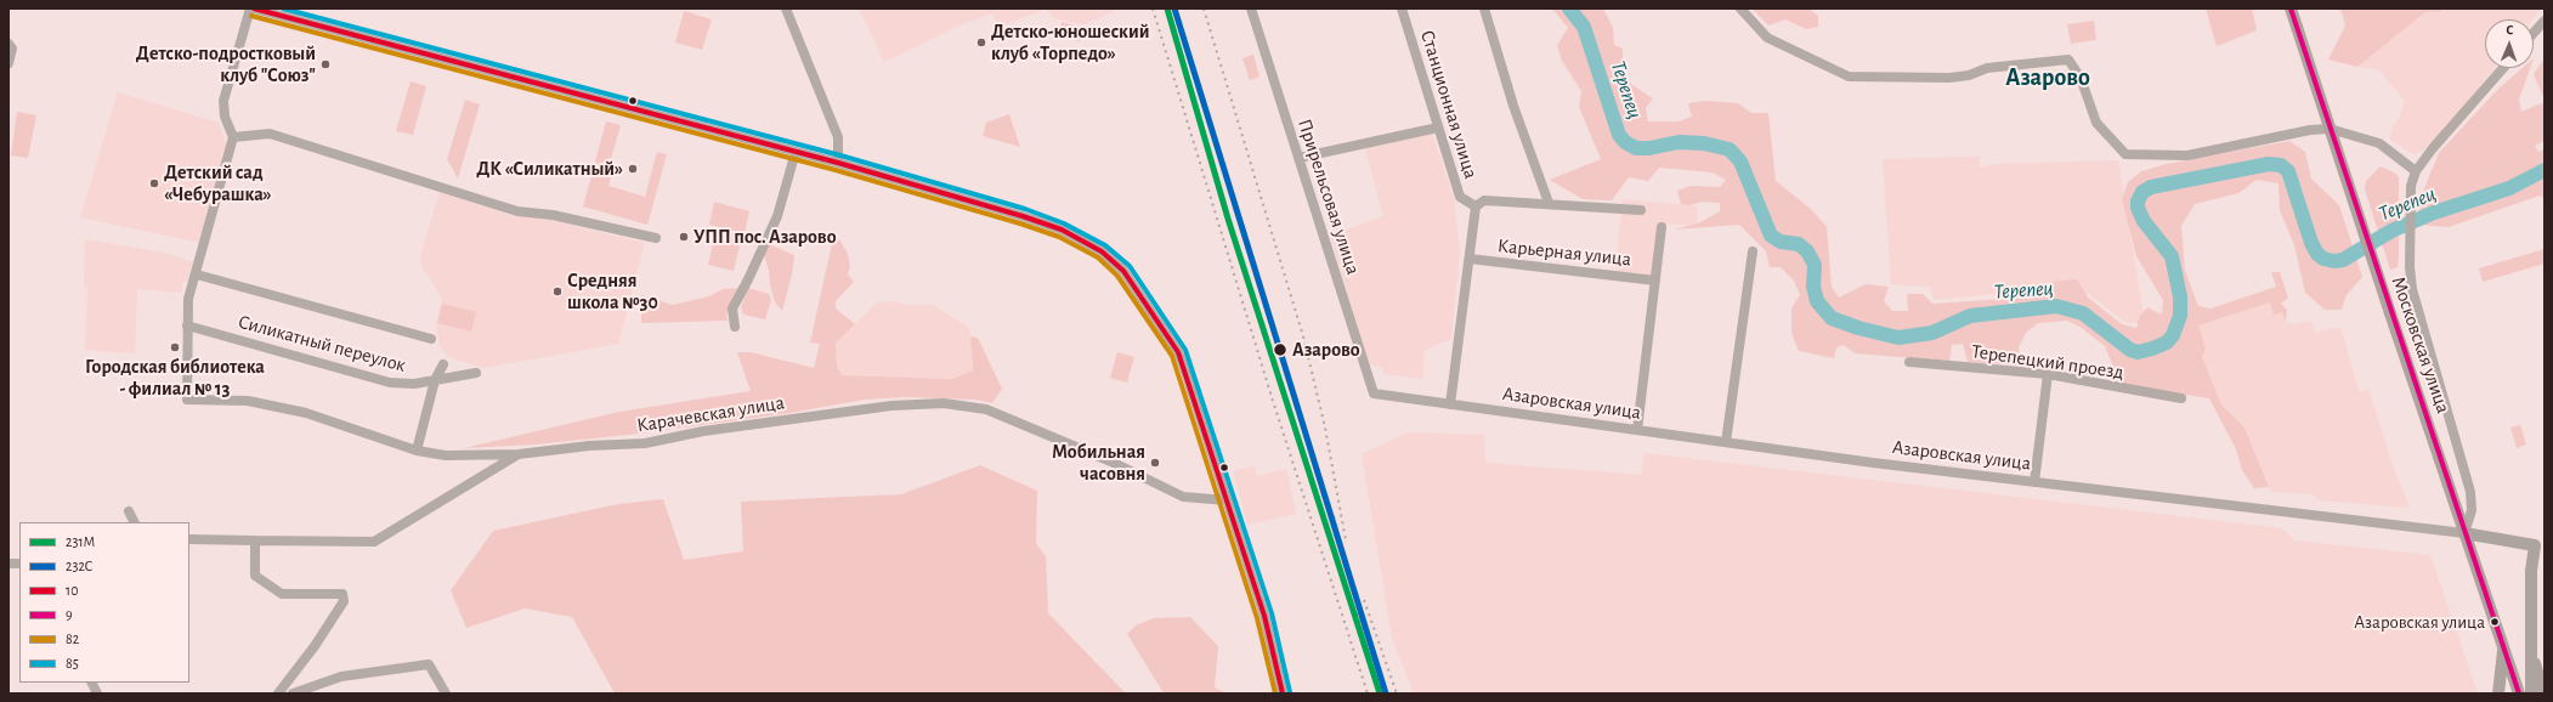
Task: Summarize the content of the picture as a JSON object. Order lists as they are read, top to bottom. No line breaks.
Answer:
{"streets":{"main road":["Московская улица","Азаровская улица"],"street":["Станционная улица","Прирельсовая улица","Карьерная улица","Силикатный переулок","Терепецкий проезд","Карачевская улица"]},"crossings":[["Станционная улица","Карьерная улица"],["Станционная улица","Азаровская улица"],["Прирельсовая улица","Азаровская улица"],["Силикатный переулок","Карачевская улица"],["Московская улица","Азаровская улица"]],"districts":["Азарово"],"water":["Терепец"],"places":["Детско-юношеский клуб «Торпедо»","Детско-подростковый клуб \"Союз\"","ДК «Силикатный»","Детский сад «Чебурашка»","УПП пос. Азарово","Средняя школа №30","Городская библиотека - филиал № 13","Азарово","Мобильная часовня","Азаровская улица"],"lines":["transit line 231М","transit line 232C","transit line 10","transit line 9","transit line 85","transit line 82"],"legend":["231М","232C","10","9","82","85"],"north":"top"}
